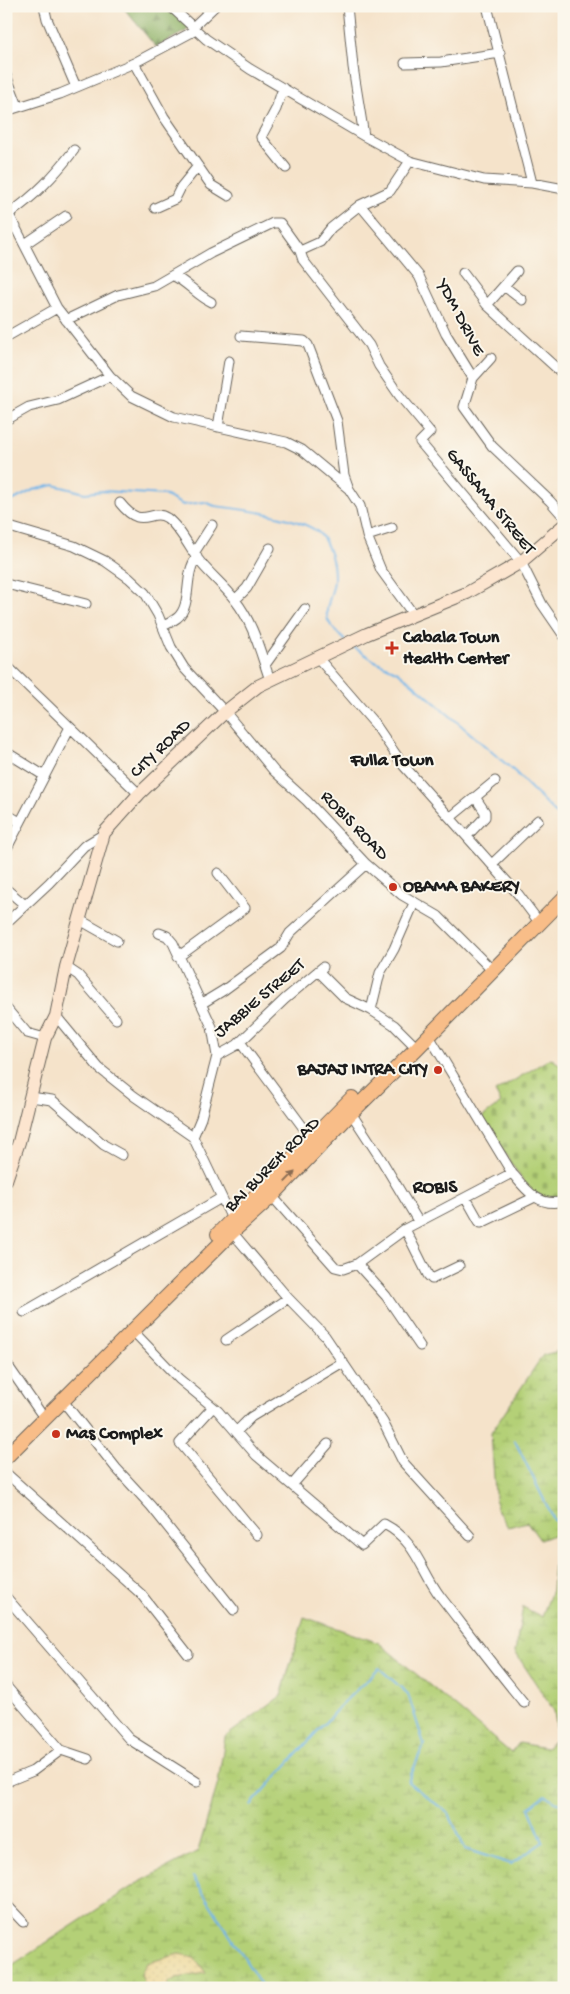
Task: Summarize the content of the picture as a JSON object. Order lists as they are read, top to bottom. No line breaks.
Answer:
{"streets":{"highway":["BAI BUREH ROAD"],"main road":["CITY ROAD"],"street":["YDM DRIVE","GASSAMA STREET","ROBIS ROAD","JABBIE STREET"]},"crossings":[["GASSAMA STREET","CITY ROAD"],["CITY ROAD","ROBIS ROAD"],["ROBIS ROAD","BAI BUREH ROAD"]],"districts":["Fulla Town","ROBIS"],"places":{"health":["Cabala Town Health Center"],"other":["OBAMA BAKERY","BAJAJ INTRA CITY","Mas Complex"]}}
